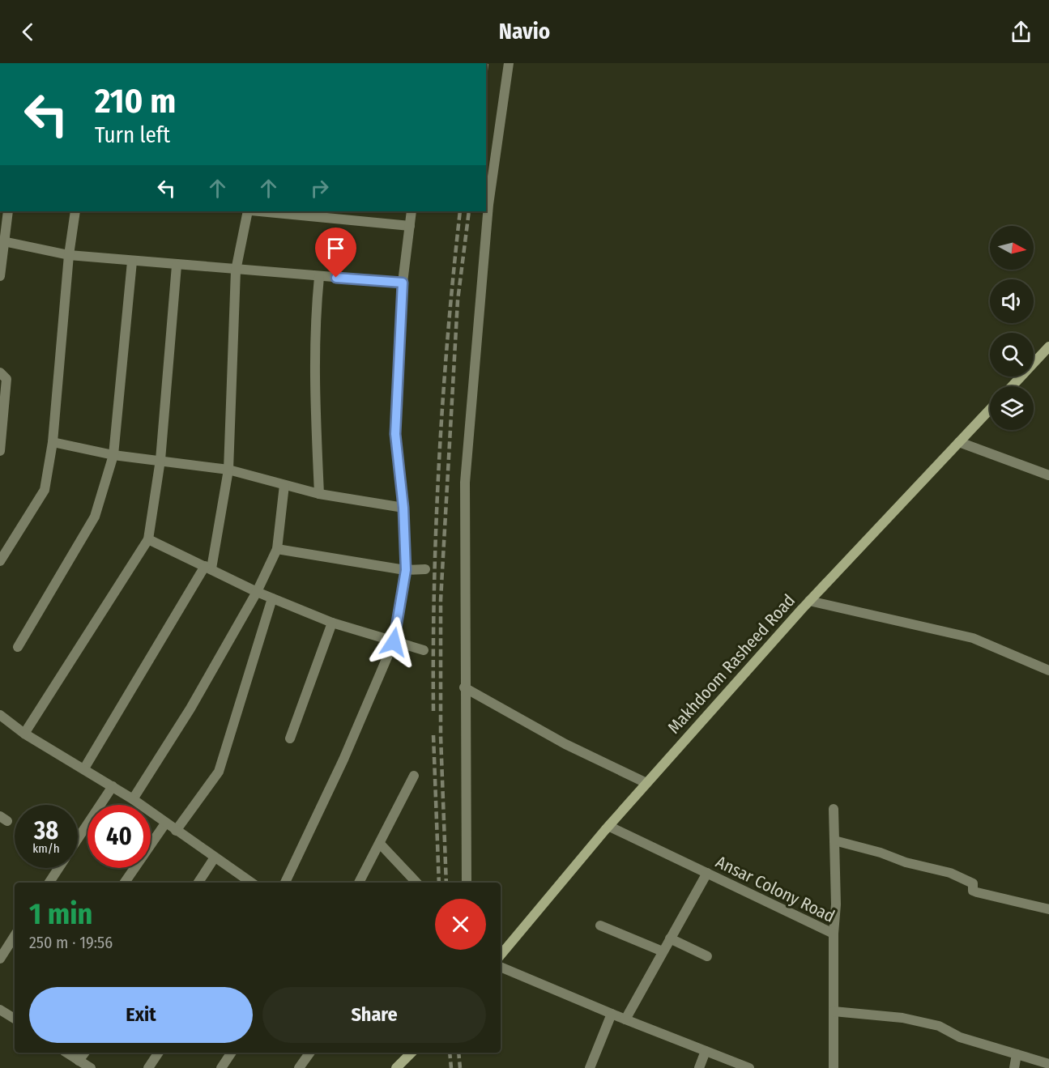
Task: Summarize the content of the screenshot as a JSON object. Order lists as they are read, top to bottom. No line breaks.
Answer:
{"streets":{"main road":["Makhdoom Rasheed Road"],"street":["Ansar Colony Road"]},"crossings":[["Makhdoom Rasheed Road","Ansar Colony Road"]],"north":"right","page":{"header":"Navio","turn":["210 m","Turn left"],"speed":"38 km/h","limit":"40","heading":["1 min","250 m · 19:56"],"buttons":["Exit","Share"]}}
